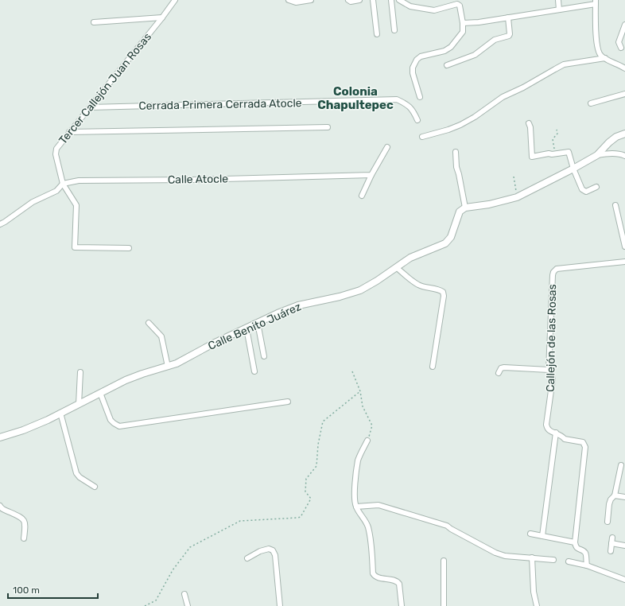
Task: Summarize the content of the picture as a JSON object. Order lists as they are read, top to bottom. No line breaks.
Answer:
{"streets":{"street":["Tercer Callejón Juan Rosas","Cerrada Primera Cerrada Atocle","Calle Atocle","Calle Benito Juárez","Callejón de las Rosas"]},"crossings":[["Tercer Callejón Juan Rosas","Cerrada Primera Cerrada Atocle"],["Tercer Callejón Juan Rosas","Calle Atocle"]],"districts":["Colonia Chapultepec"],"scale_bar":"100 m"}
